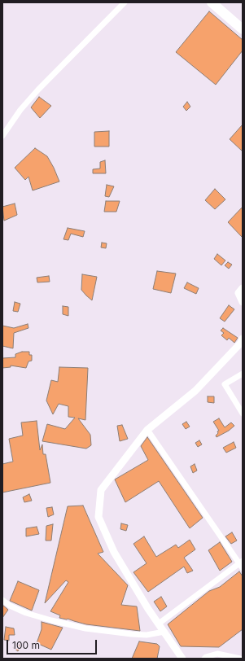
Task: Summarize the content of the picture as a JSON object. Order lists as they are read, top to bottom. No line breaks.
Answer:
{"scale_bar":"100 m"}
